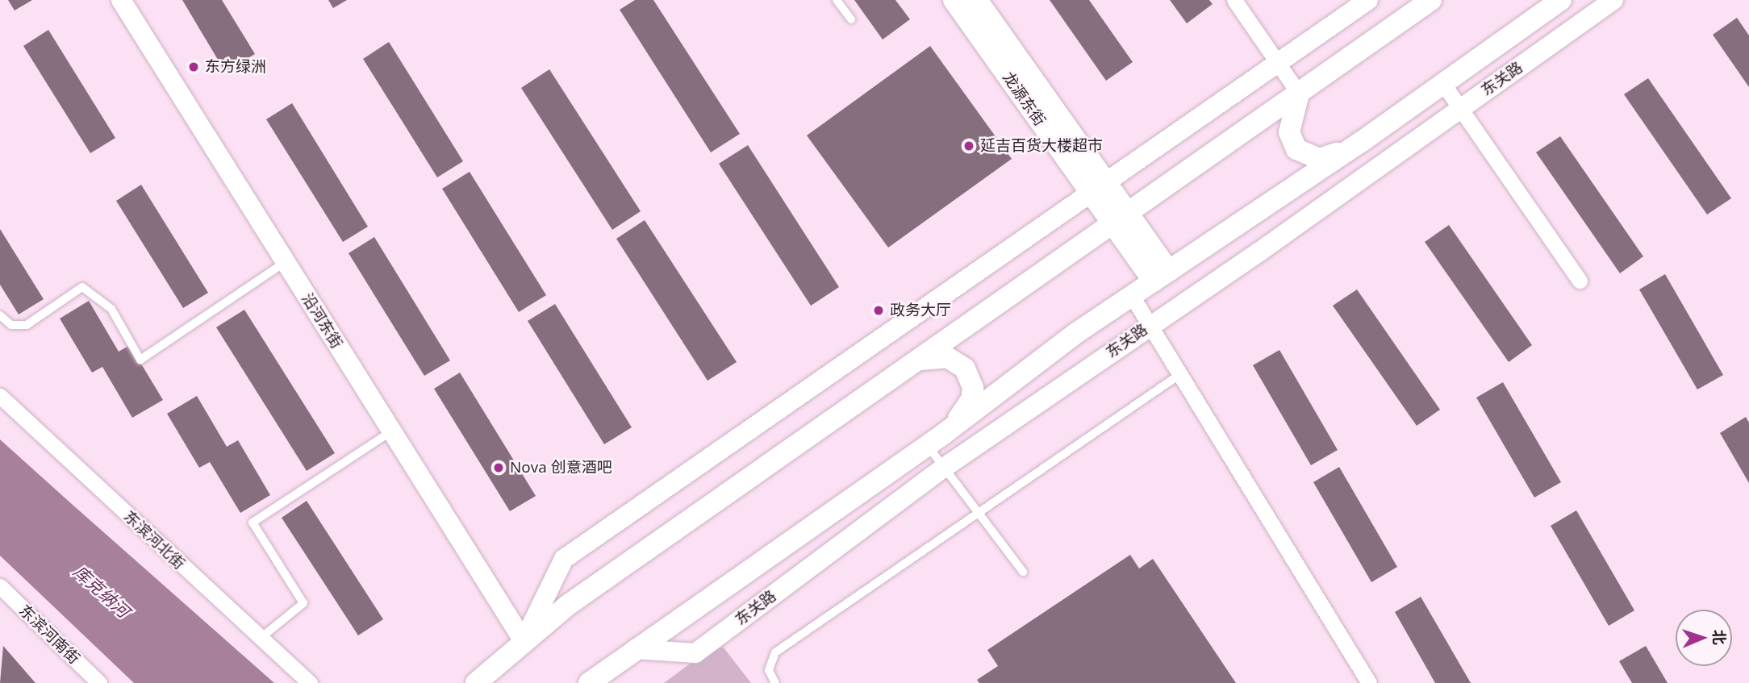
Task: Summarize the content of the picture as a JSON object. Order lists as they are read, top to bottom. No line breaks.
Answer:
{"streets":{"main road":["东关路","龙源东街"],"street":["沿河东街","东滨河北街","东滨河南街"]},"crossings":[["东关路","龙源东街"]],"water":["库克纳河"],"places":["东方绿洲","延吉百货大楼超市","政务大厅","Nova 创意酒吧"],"north":"right"}
